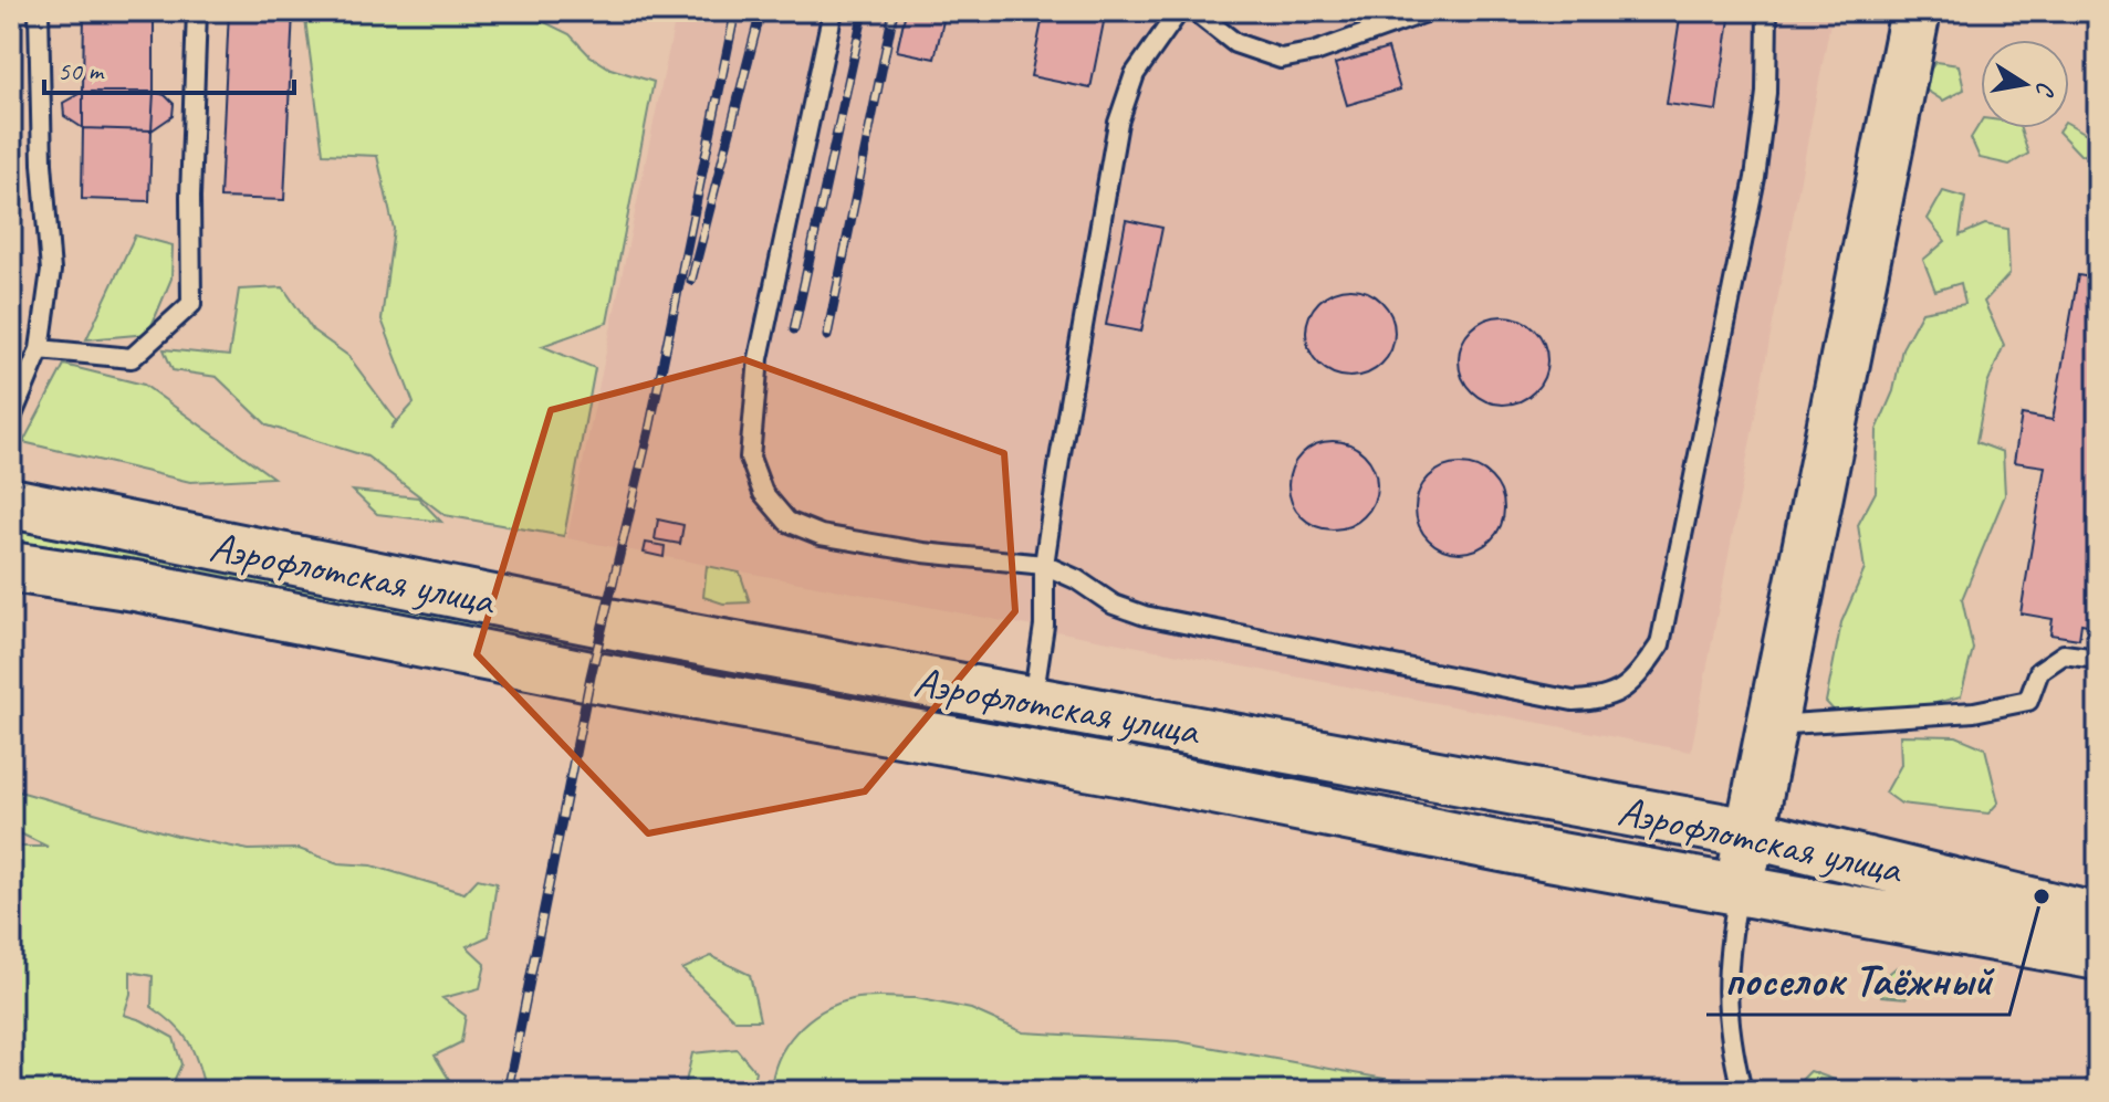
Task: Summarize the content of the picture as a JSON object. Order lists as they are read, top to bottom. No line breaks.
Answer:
{"streets":{"main road":["Аэрофлотская улица"]},"places":["поселок Таёжный"],"scale_bar":"50 m","north":"right"}
